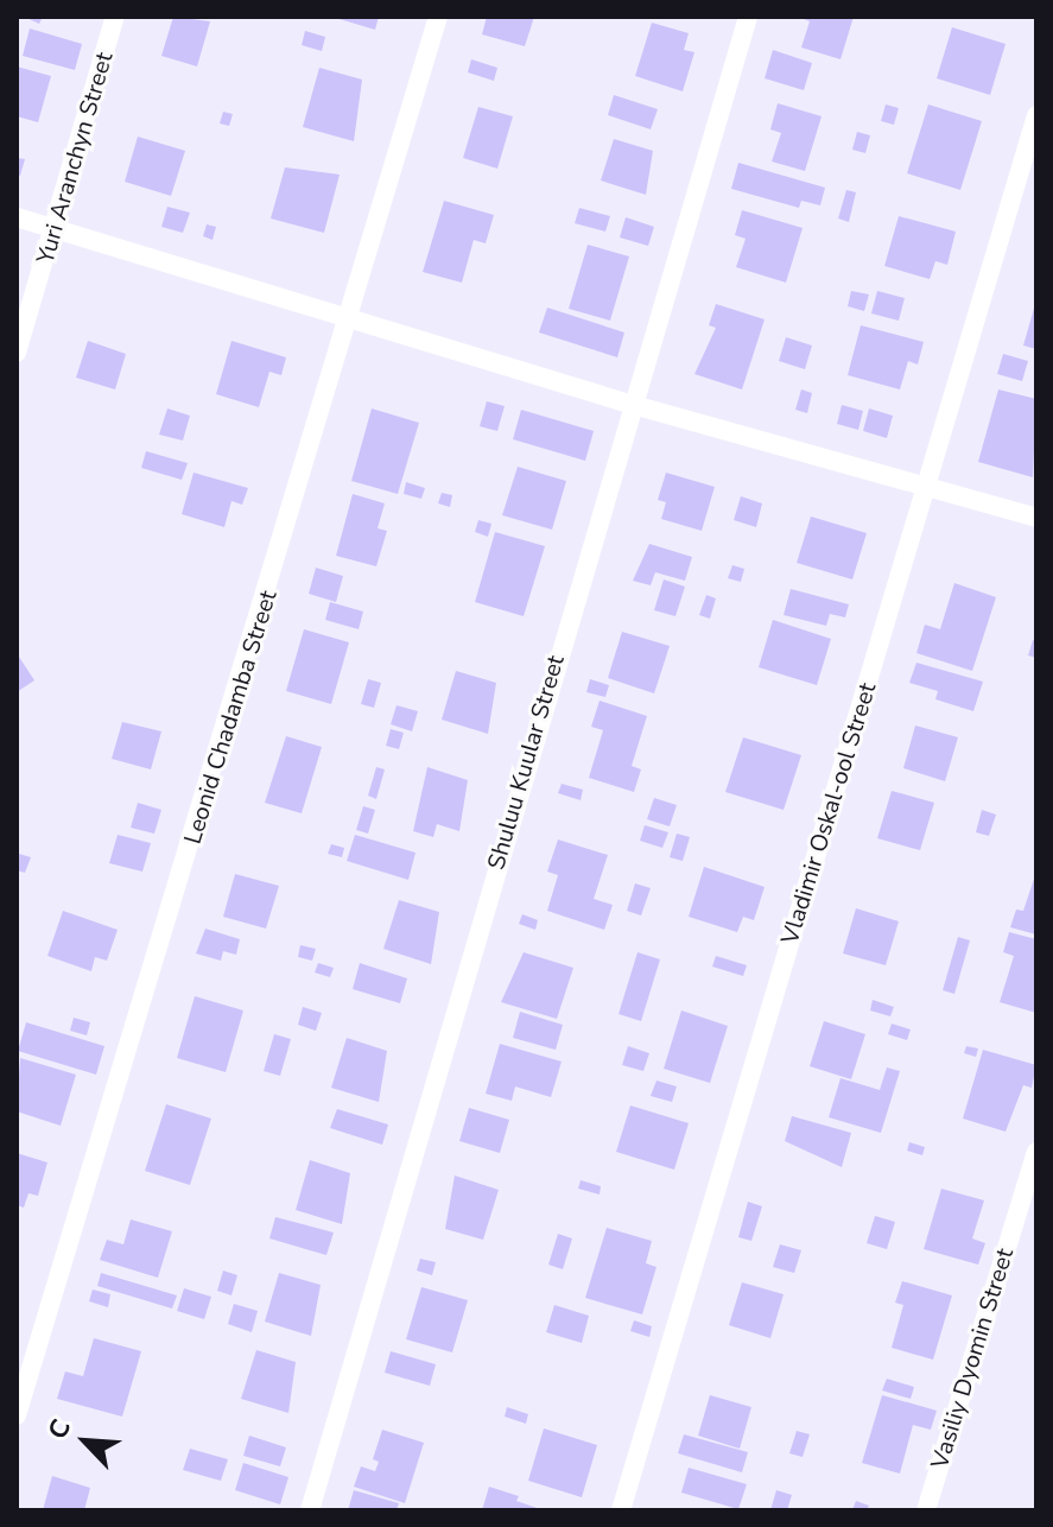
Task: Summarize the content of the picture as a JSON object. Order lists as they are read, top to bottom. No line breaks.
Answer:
{"streets":{"street":["Yuri Aranchyn Street","Leonid Chadamba Street","Shuluu Kuular Street","Vladimir Oskal-ool Street","Vasiliy Dyomin Street"]},"north":"top left"}
